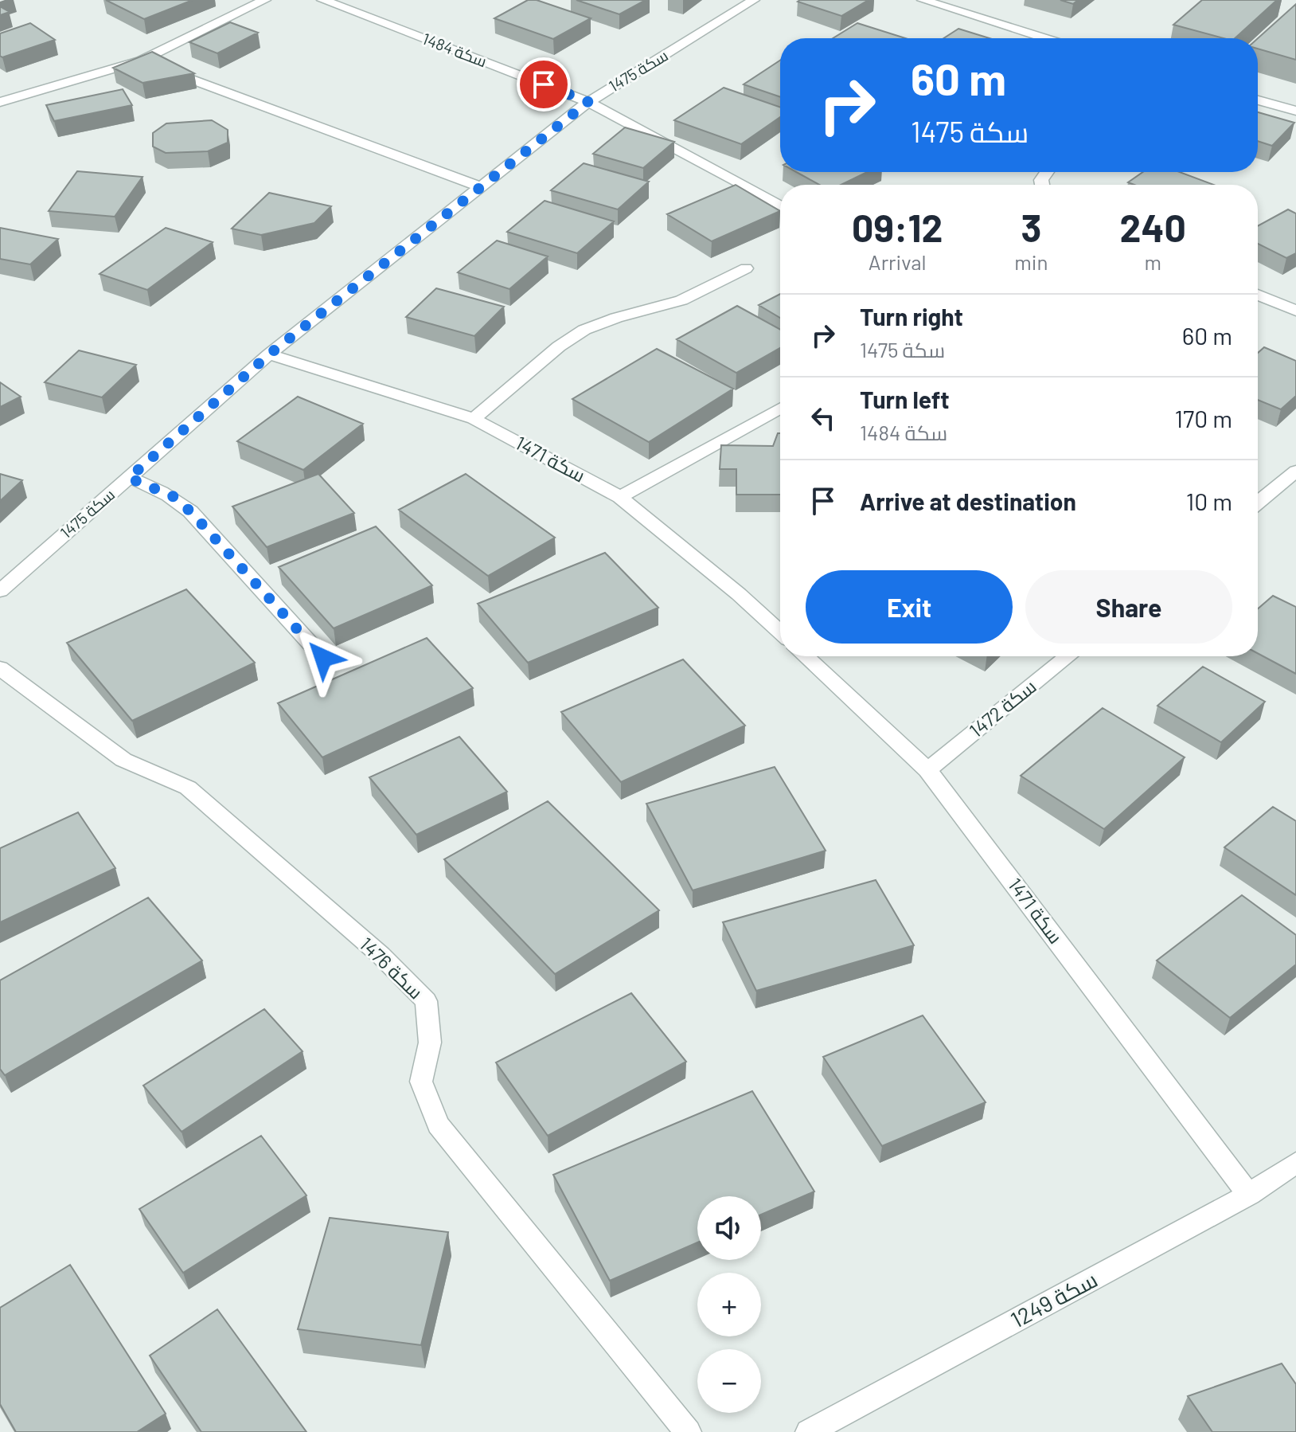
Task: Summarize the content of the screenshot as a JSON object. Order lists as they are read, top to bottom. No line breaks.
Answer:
{"streets":{"street":["سكة 1484","سكة 1475","سكة 1471","سكة 1472","سكة 1476","سكة 1249"]},"crossings":[["سكة 1484","سكة 1475"],["سكة 1475","سكة 1471"],["سكة 1471","سكة 1472"],["سكة 1471","سكة 1249"]],"page":{"turn":["60 m","سكة 1475"],"eta":["09:12","Arrival","3","min","240","m"],"list":[{"name":"Turn right","note":"سكة 1475","value":"60 m"},{"name":"Turn left","note":"سكة 1484","value":"170 m"},{"name":"Arrive at destination","value":"10 m"}],"buttons":["Exit","Share"],"map_buttons":["+","−"]}}
